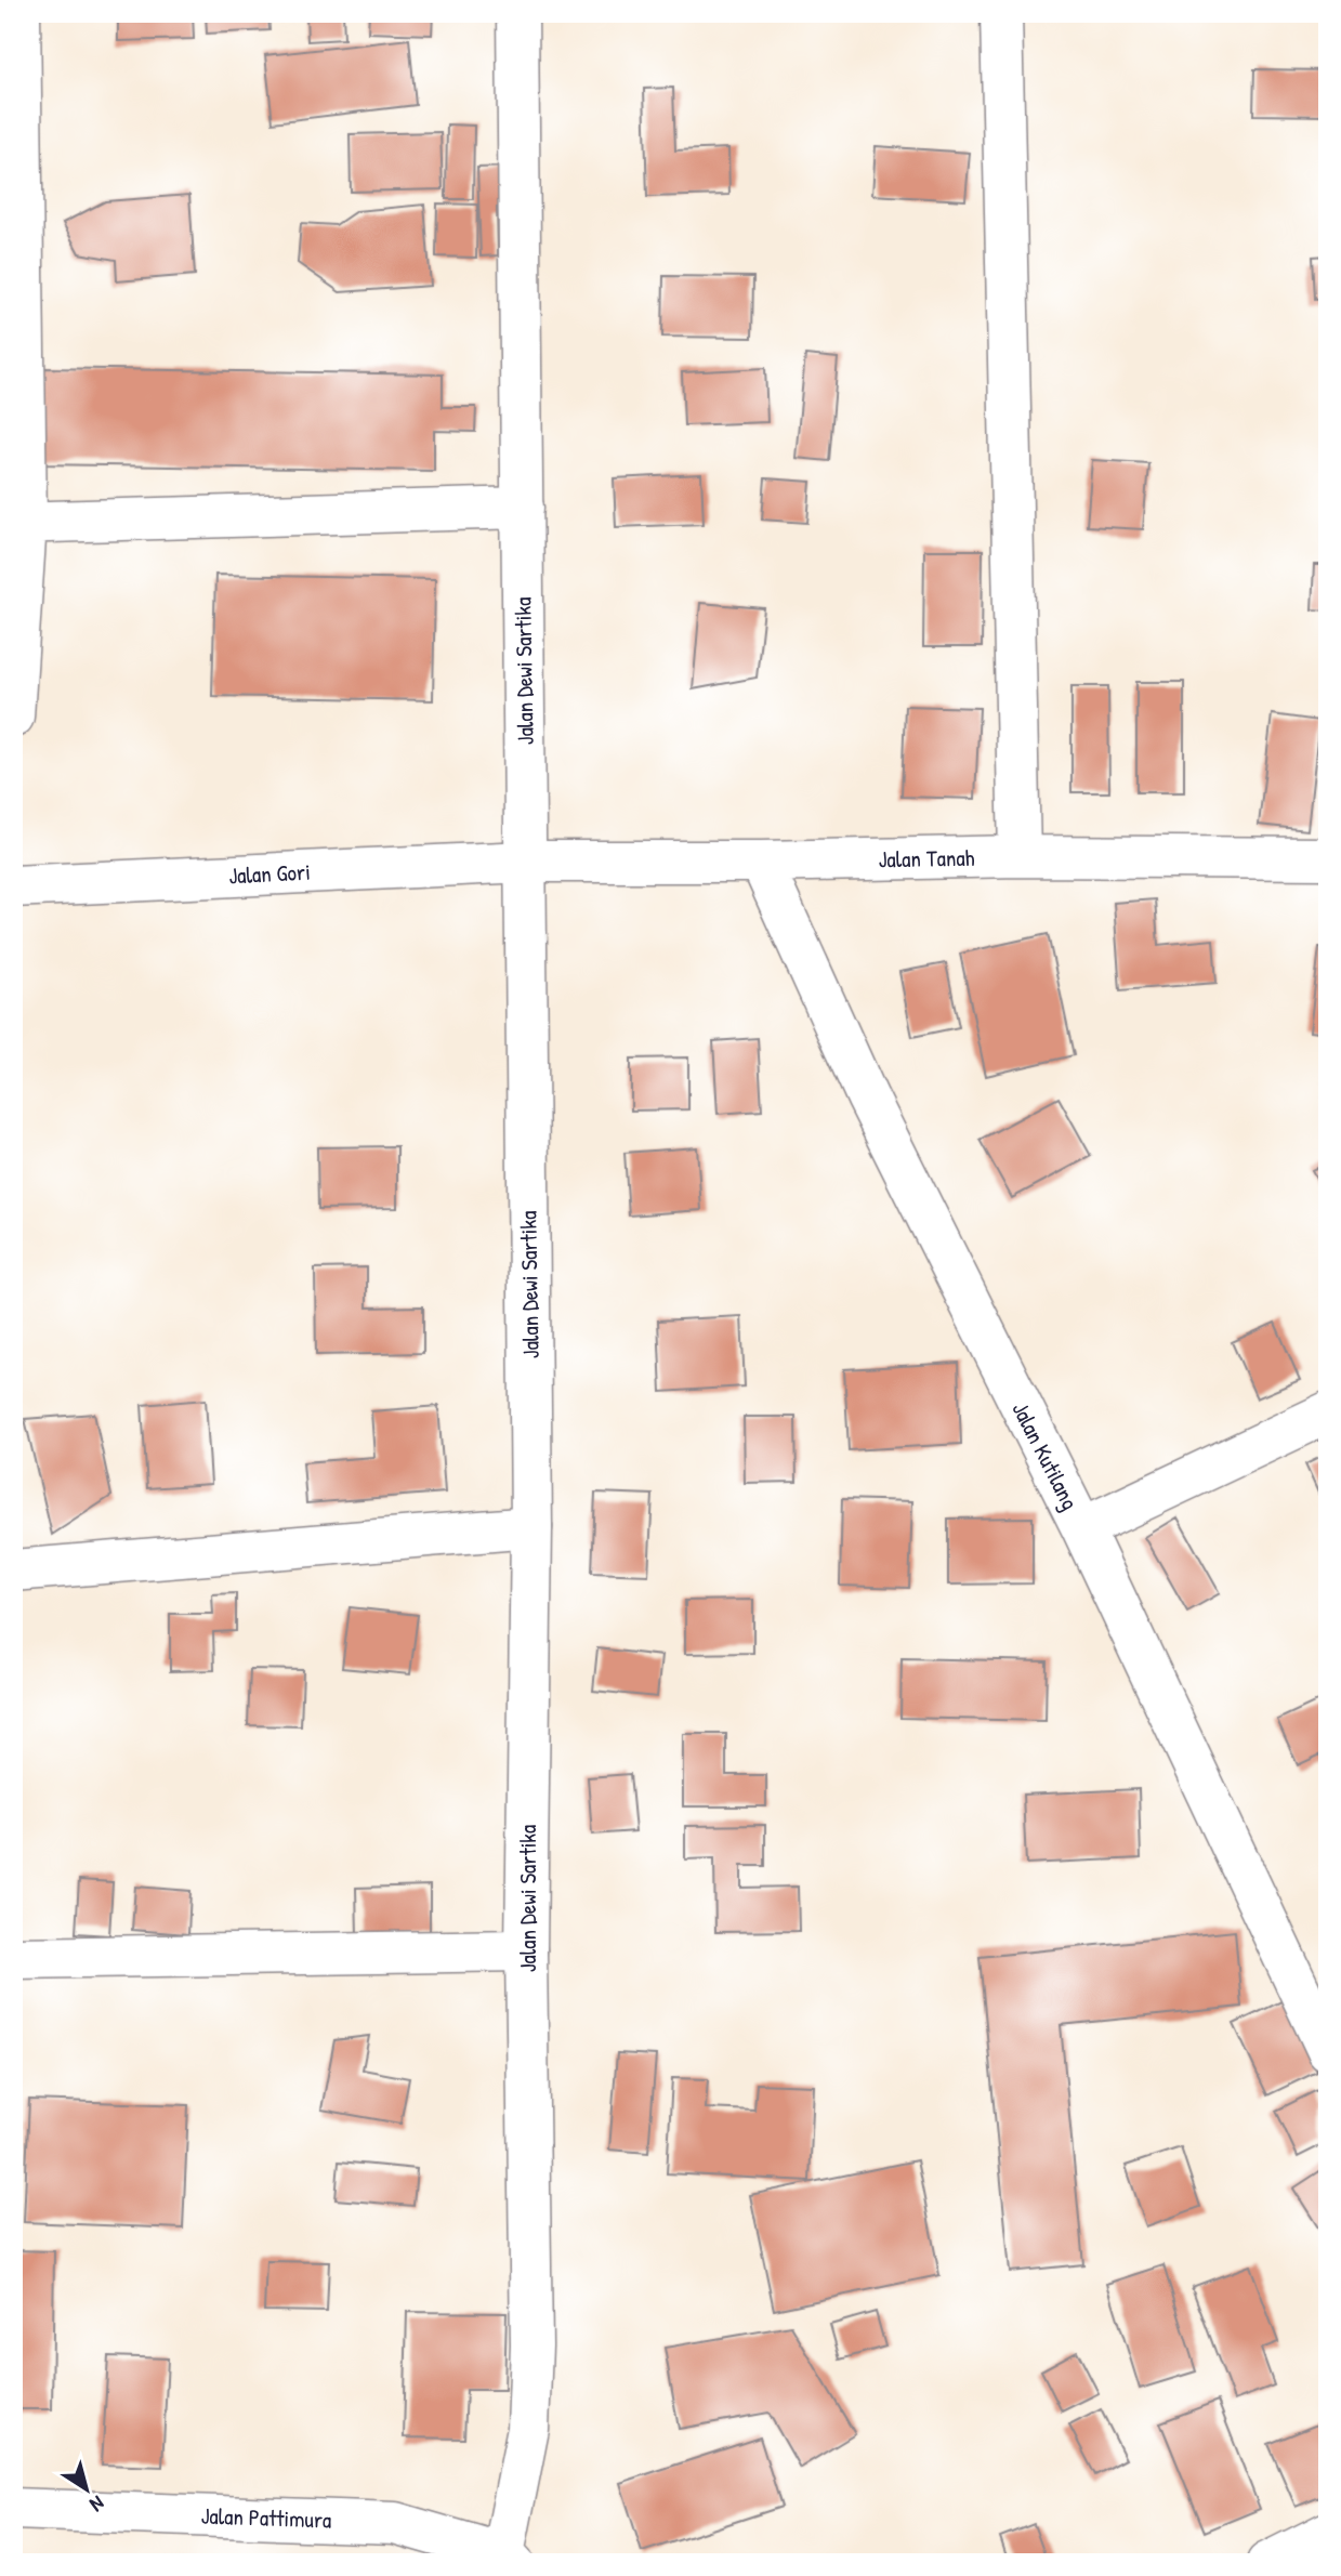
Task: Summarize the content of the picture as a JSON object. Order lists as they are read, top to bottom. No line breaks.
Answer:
{"streets":{"street":["Jalan Dewi Sartika","Jalan Tanah","Jalan Gori","Jalan Kutilang","Jalan Pattimura"]},"crossings":[["Jalan Dewi Sartika","Jalan Tanah"],["Jalan Dewi Sartika","Jalan Gori"],["Jalan Dewi Sartika","Jalan Pattimura"],["Jalan Tanah","Jalan Gori"],["Jalan Tanah","Jalan Kutilang"]],"north":"bottom right"}
